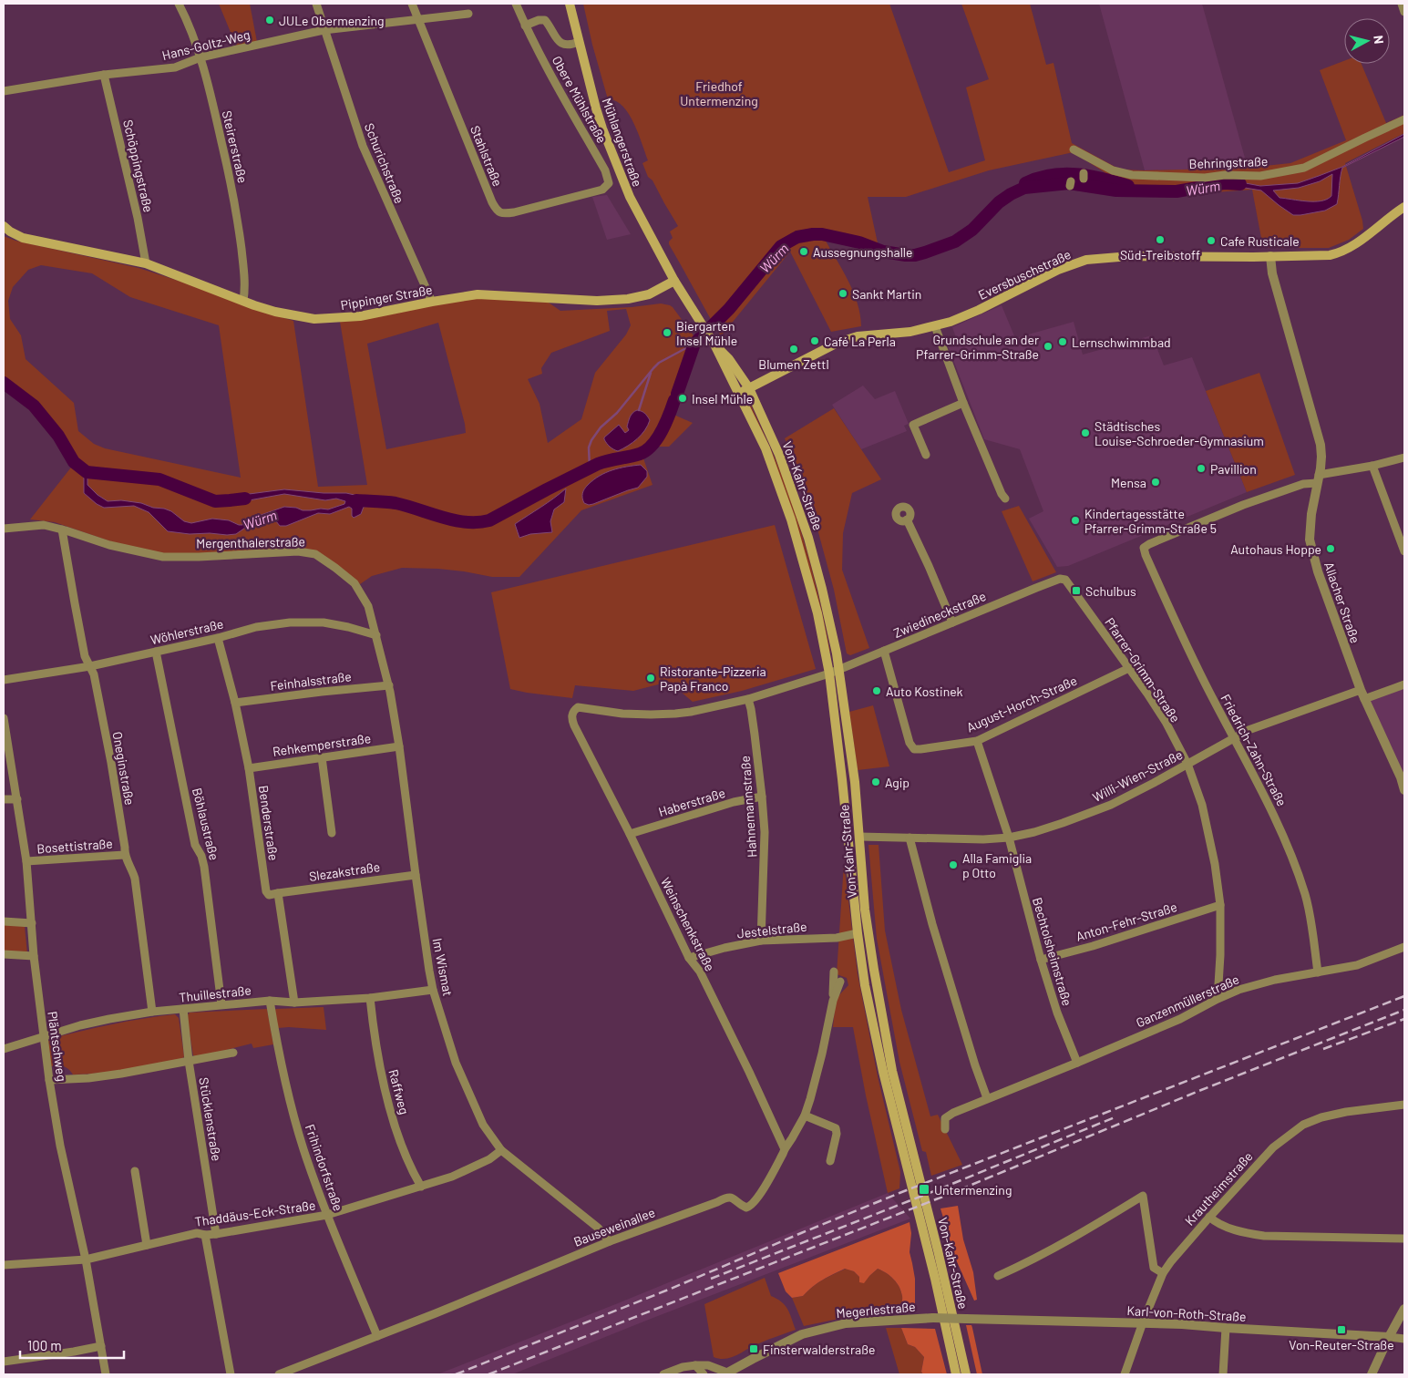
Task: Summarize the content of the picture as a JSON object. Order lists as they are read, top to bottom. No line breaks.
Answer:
{"streets":{"main road":["Mühlangerstraße","Eversbuschstraße","Pippinger Straße","Von-Kahr-Straße"],"street":["Hans-Goltz-Weg","Obere Mühlstraße","Steirerstraße","Stahlstraße","Behringstraße","Schurichstraße","Schöppingstraße","Mergenthalerstraße","Allacher Straße","Zwiedineckstraße","Wöhlerstraße","Pfarrer-Grimm-Straße","Feinhalsstraße","August-Horch-Straße","Rehkemperstraße","Friedrich-Zahn-Straße","Oneginstraße","Willi-Wien-Straße","Haberstraße","Hahnemannstraße","Benderstraße","Böhlaustraße","Bosettistraße","Slezakstraße","Anton-Fehr-Straße","Weinschenkstraße","Jestelstraße","Bechtolsheimstraße","Im Wismat","Thuillestraße","Ganzenmüllerstraße","Pläntschweg","Raffweg","Stücklenstraße","Frihindorfstraße","Krautheimstraße","Thaddäus-Eck-Straße","Bauseweinallee","Megerlestraße","Karl-von-Roth-Straße"]},"crossings":[["Hans-Goltz-Weg","Steirerstraße"],["Hans-Goltz-Weg","Stahlstraße"],["Hans-Goltz-Weg","Schurichstraße"],["Hans-Goltz-Weg","Schöppingstraße"],["Obere Mühlstraße","Mühlangerstraße"],["Obere Mühlstraße","Stahlstraße"],["Mühlangerstraße","Pippinger Straße"],["Mühlangerstraße","Von-Kahr-Straße"],["Steirerstraße","Pippinger Straße"],["Schurichstraße","Pippinger Straße"],["Schöppingstraße","Pippinger Straße"],["Eversbuschstraße","Von-Kahr-Straße"],["Eversbuschstraße","Allacher Straße"],["Pippinger Straße","Von-Kahr-Straße"],["Von-Kahr-Straße","Zwiedineckstraße"],["Von-Kahr-Straße","Willi-Wien-Straße"],["Von-Kahr-Straße","Jestelstraße"],["Mergenthalerstraße","Wöhlerstraße"],["Mergenthalerstraße","Oneginstraße"],["Mergenthalerstraße","Im Wismat"],["Allacher Straße","Friedrich-Zahn-Straße"],["Allacher Straße","Willi-Wien-Straße"],["Zwiedineckstraße","Pfarrer-Grimm-Straße"],["Zwiedineckstraße","August-Horch-Straße"],["Zwiedineckstraße","Hahnemannstraße"],["Zwiedineckstraße","Weinschenkstraße"],["Wöhlerstraße","Oneginstraße"],["Wöhlerstraße","Benderstraße"],["Wöhlerstraße","Böhlaustraße"],["Wöhlerstraße","Im Wismat"],["Pfarrer-Grimm-Straße","August-Horch-Straße"],["Pfarrer-Grimm-Straße","Willi-Wien-Straße"],["Pfarrer-Grimm-Straße","Anton-Fehr-Straße"],["Pfarrer-Grimm-Straße","Ganzenmüllerstraße"],["Feinhalsstraße","Benderstraße"],["Feinhalsstraße","Im Wismat"],["August-Horch-Straße","Bechtolsheimstraße"],["Rehkemperstraße","Benderstraße"],["Rehkemperstraße","Im Wismat"],["Friedrich-Zahn-Straße","Willi-Wien-Straße"],["Friedrich-Zahn-Straße","Ganzenmüllerstraße"],["Oneginstraße","Bosettistraße"],["Oneginstraße","Thuillestraße"],["Willi-Wien-Straße","Bechtolsheimstraße"],["Haberstraße","Hahnemannstraße"],["Haberstraße","Weinschenkstraße"],["Hahnemannstraße","Jestelstraße"],["Benderstraße","Slezakstraße"],["Böhlaustraße","Thuillestraße"],["Bosettistraße","Pläntschweg"],["Slezakstraße","Im Wismat"],["Anton-Fehr-Straße","Bechtolsheimstraße"],["Weinschenkstraße","Jestelstraße"],["Weinschenkstraße","Bauseweinallee"],["Bechtolsheimstraße","Ganzenmüllerstraße"],["Im Wismat","Thuillestraße"],["Im Wismat","Thaddäus-Eck-Straße"],["Im Wismat","Bauseweinallee"],["Thuillestraße","Pläntschweg"],["Thuillestraße","Raffweg"],["Thuillestraße","Stücklenstraße"],["Thuillestraße","Frihindorfstraße"],["Pläntschweg","Thaddäus-Eck-Straße"],["Raffweg","Thaddäus-Eck-Straße"],["Stücklenstraße","Thaddäus-Eck-Straße"],["Frihindorfstraße","Thaddäus-Eck-Straße"],["Frihindorfstraße","Bauseweinallee"],["Krautheimstraße","Karl-von-Roth-Straße"],["Megerlestraße","Karl-von-Roth-Straße"]],"water":["Würm"],"parks":["Friedhof Untermenzing"],"places":{"other":["JULe Obermenzing","Süd-Treibstoff","Cafe Rusticale","Aussegnungshalle","Sankt Martin","Biergarten Insel Mühle","Café La Perla","Lernschwimmbad","Grundschule an der Pfarrer-Grimm-Straße","Blumen Zettl","Insel Mühle","Städtisches Louise-Schroeder-Gymnasium","Pavillion","Mensa","Kindertagesstätte Pfarrer-Grimm-Straße 5","Autohaus Hoppe","Ristorante-Pizzeria Papà Franco","Auto Kostinek","Agip","Alla Famiglia p Otto"],"transit":["Schulbus","Untermenzing","Von-Reuter-Straße","Finsterwalderstraße"]},"scale_bar":"100 m","north":"right"}
